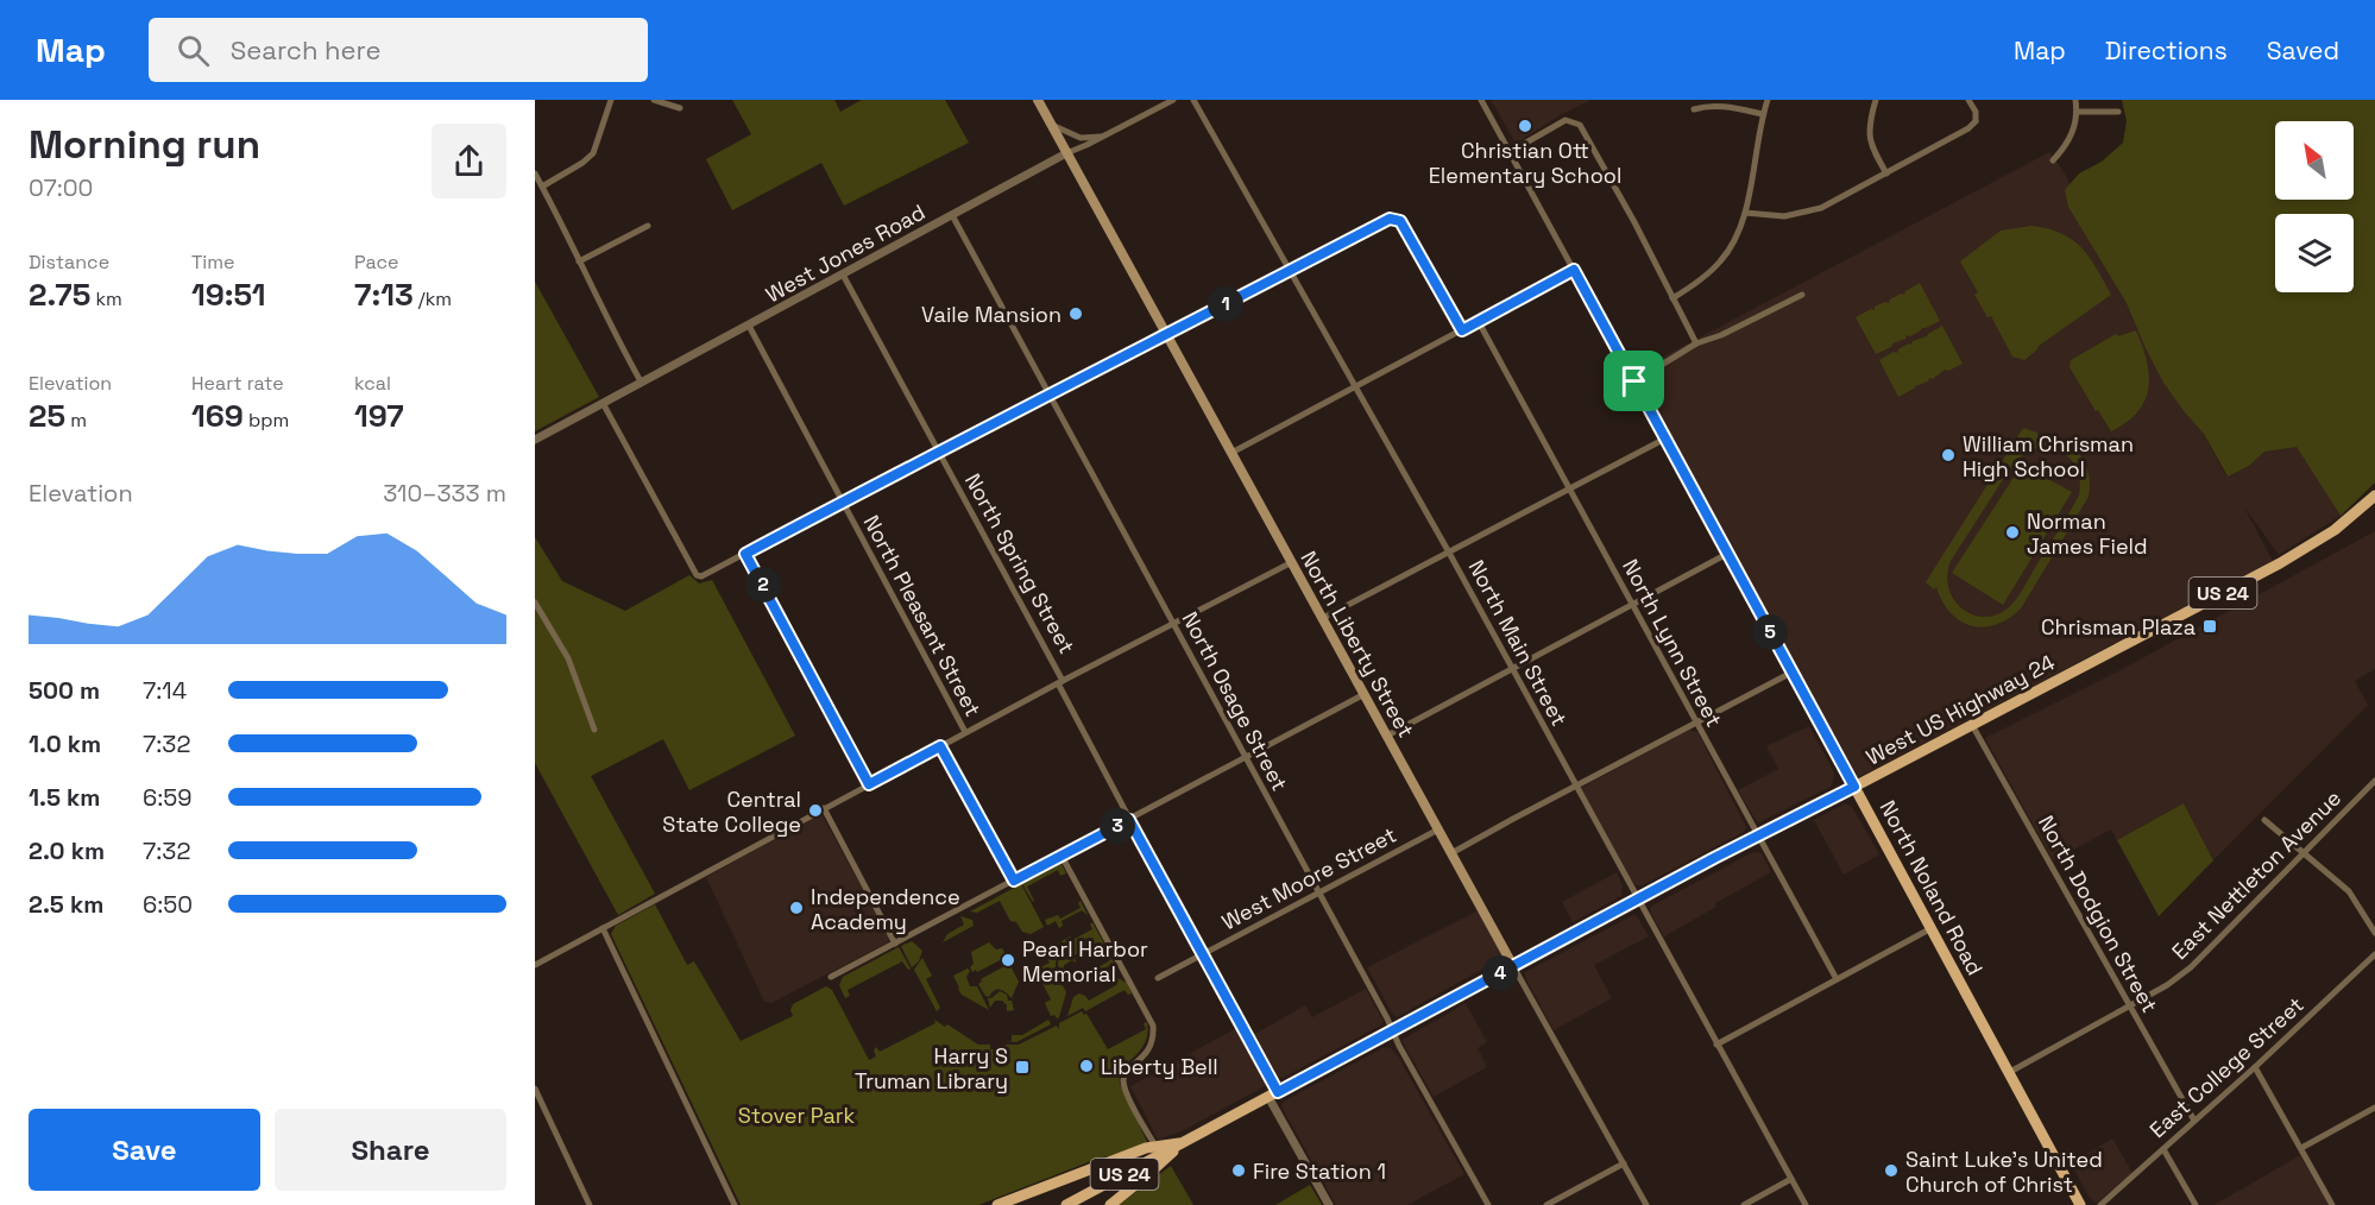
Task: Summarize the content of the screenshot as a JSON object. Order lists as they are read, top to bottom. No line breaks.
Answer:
{"streets":{"main road":["US 24","North Liberty Street","West US Highway 24","North Noland Road"],"street":["West Jones Road","North Spring Street","North Pleasant Street","North Main Street","North Lynn Street","North Osage Street","East Nettleton Avenue","West Moore Street","North Dodgion Street","East College Street"]},"crossings":[["West Jones Road","North Spring Street"],["West Jones Road","North Pleasant Street"],["West Jones Road","North Liberty Street"],["West Jones Road","North Osage Street"],["North Spring Street","US 24"],["North Spring Street","West Moore Street"],["US 24","North Osage Street"],["US 24","West US Highway 24"],["North Main Street","West US Highway 24"],["North Lynn Street","West US Highway 24"],["North Liberty Street","West US Highway 24"],["North Liberty Street","West Moore Street"],["North Osage Street","West US Highway 24"],["North Osage Street","West Moore Street"],["West US Highway 24","North Noland Road"],["West US Highway 24","North Dodgion Street"],["East Nettleton Avenue","North Noland Road"],["East Nettleton Avenue","North Dodgion Street"],["North Dodgion Street","East College Street"]],"parks":["Stover Park"],"places":{"other":["Christian Ott Elementary School","Vaile Mansion","William Chrisman High School","Norman James Field","Central State College","Independence Academy","Pearl Harbor Memorial","Liberty Bell","Fire Station 1","Saint Luke's United Church of Christ"],"transit":["Chrisman Plaza","Harry S Truman Library"]},"north":"top left","page":{"header":"Map","search":"Search here","nav":["Map","Directions","Saved"],"heading":["Morning run","07:00"],"stats":[["Distance","2.75 km"],["Time","19:51"],["Pace","7:13 /km"],["Elevation","25 m"],["Heart rate","169 bpm"],["kcal","197"]],"pins":["1","2","5","3","4"],"chart":["Elevation","310–333 m"],"list":[{"name":"500 m","note":"7:14"},{"name":"1.0 km","note":"7:32"},{"name":"1.5 km","note":"6:59"},{"name":"2.0 km","note":"7:32"},{"name":"2.5 km","note":"6:50"}],"buttons":["Save","Share"]}}
